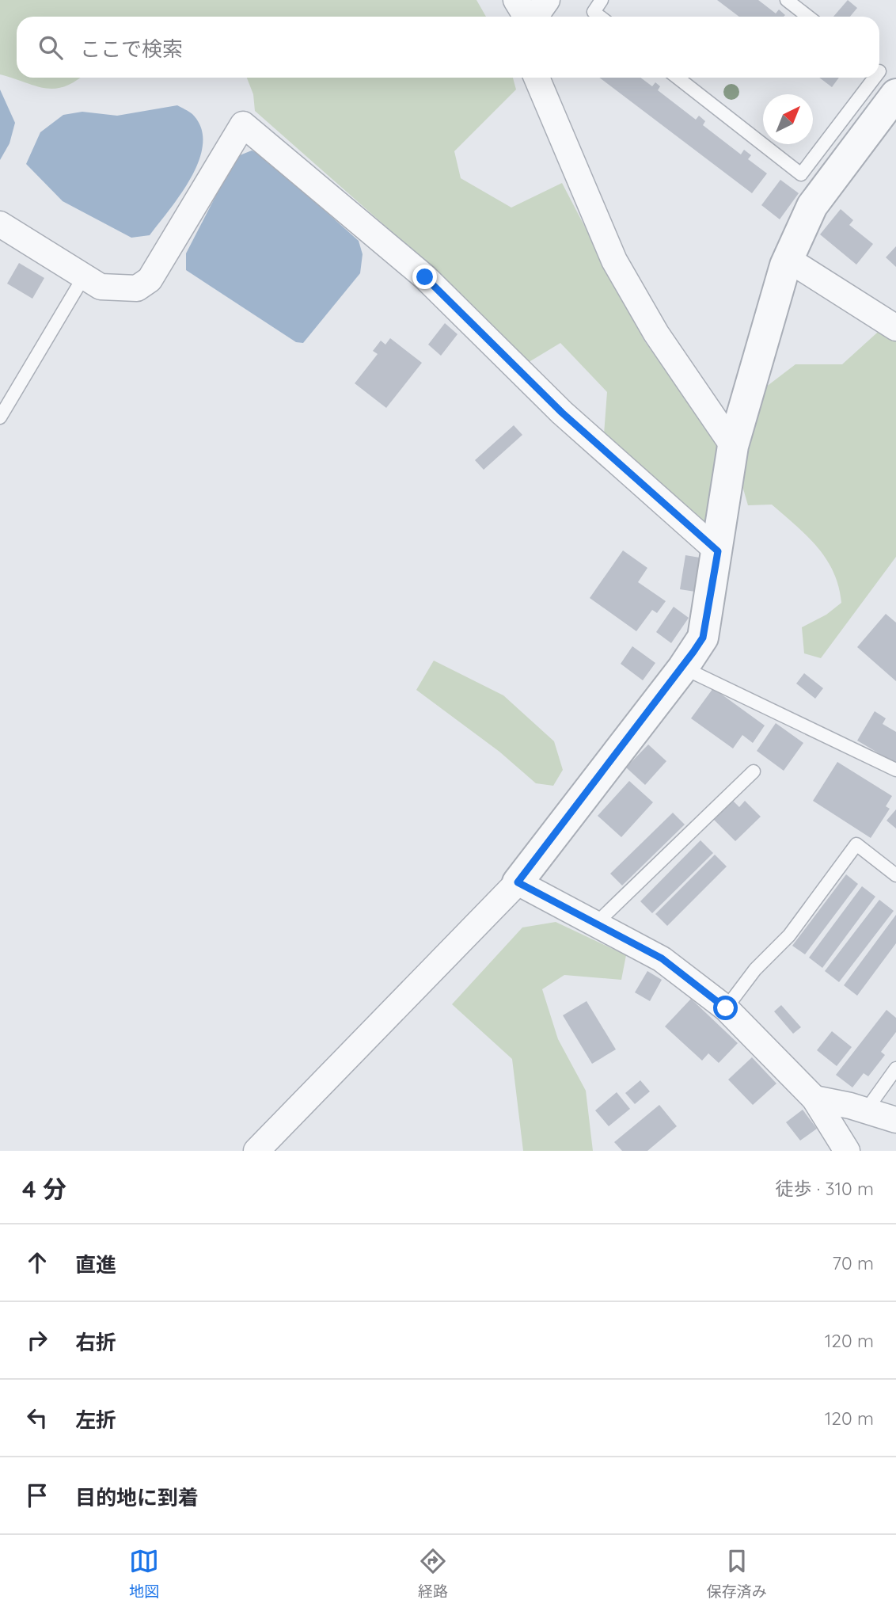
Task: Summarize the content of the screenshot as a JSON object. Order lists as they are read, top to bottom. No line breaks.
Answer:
{"north":"top right","page":{"search":"ここで検索","heading":["4 分","徒歩 · 310 m"],"list":[["直進","70 m"],["右折","120 m"],["左折","120 m"],"目的地に到着"],"nav":["地図","経路","保存済み"]}}
